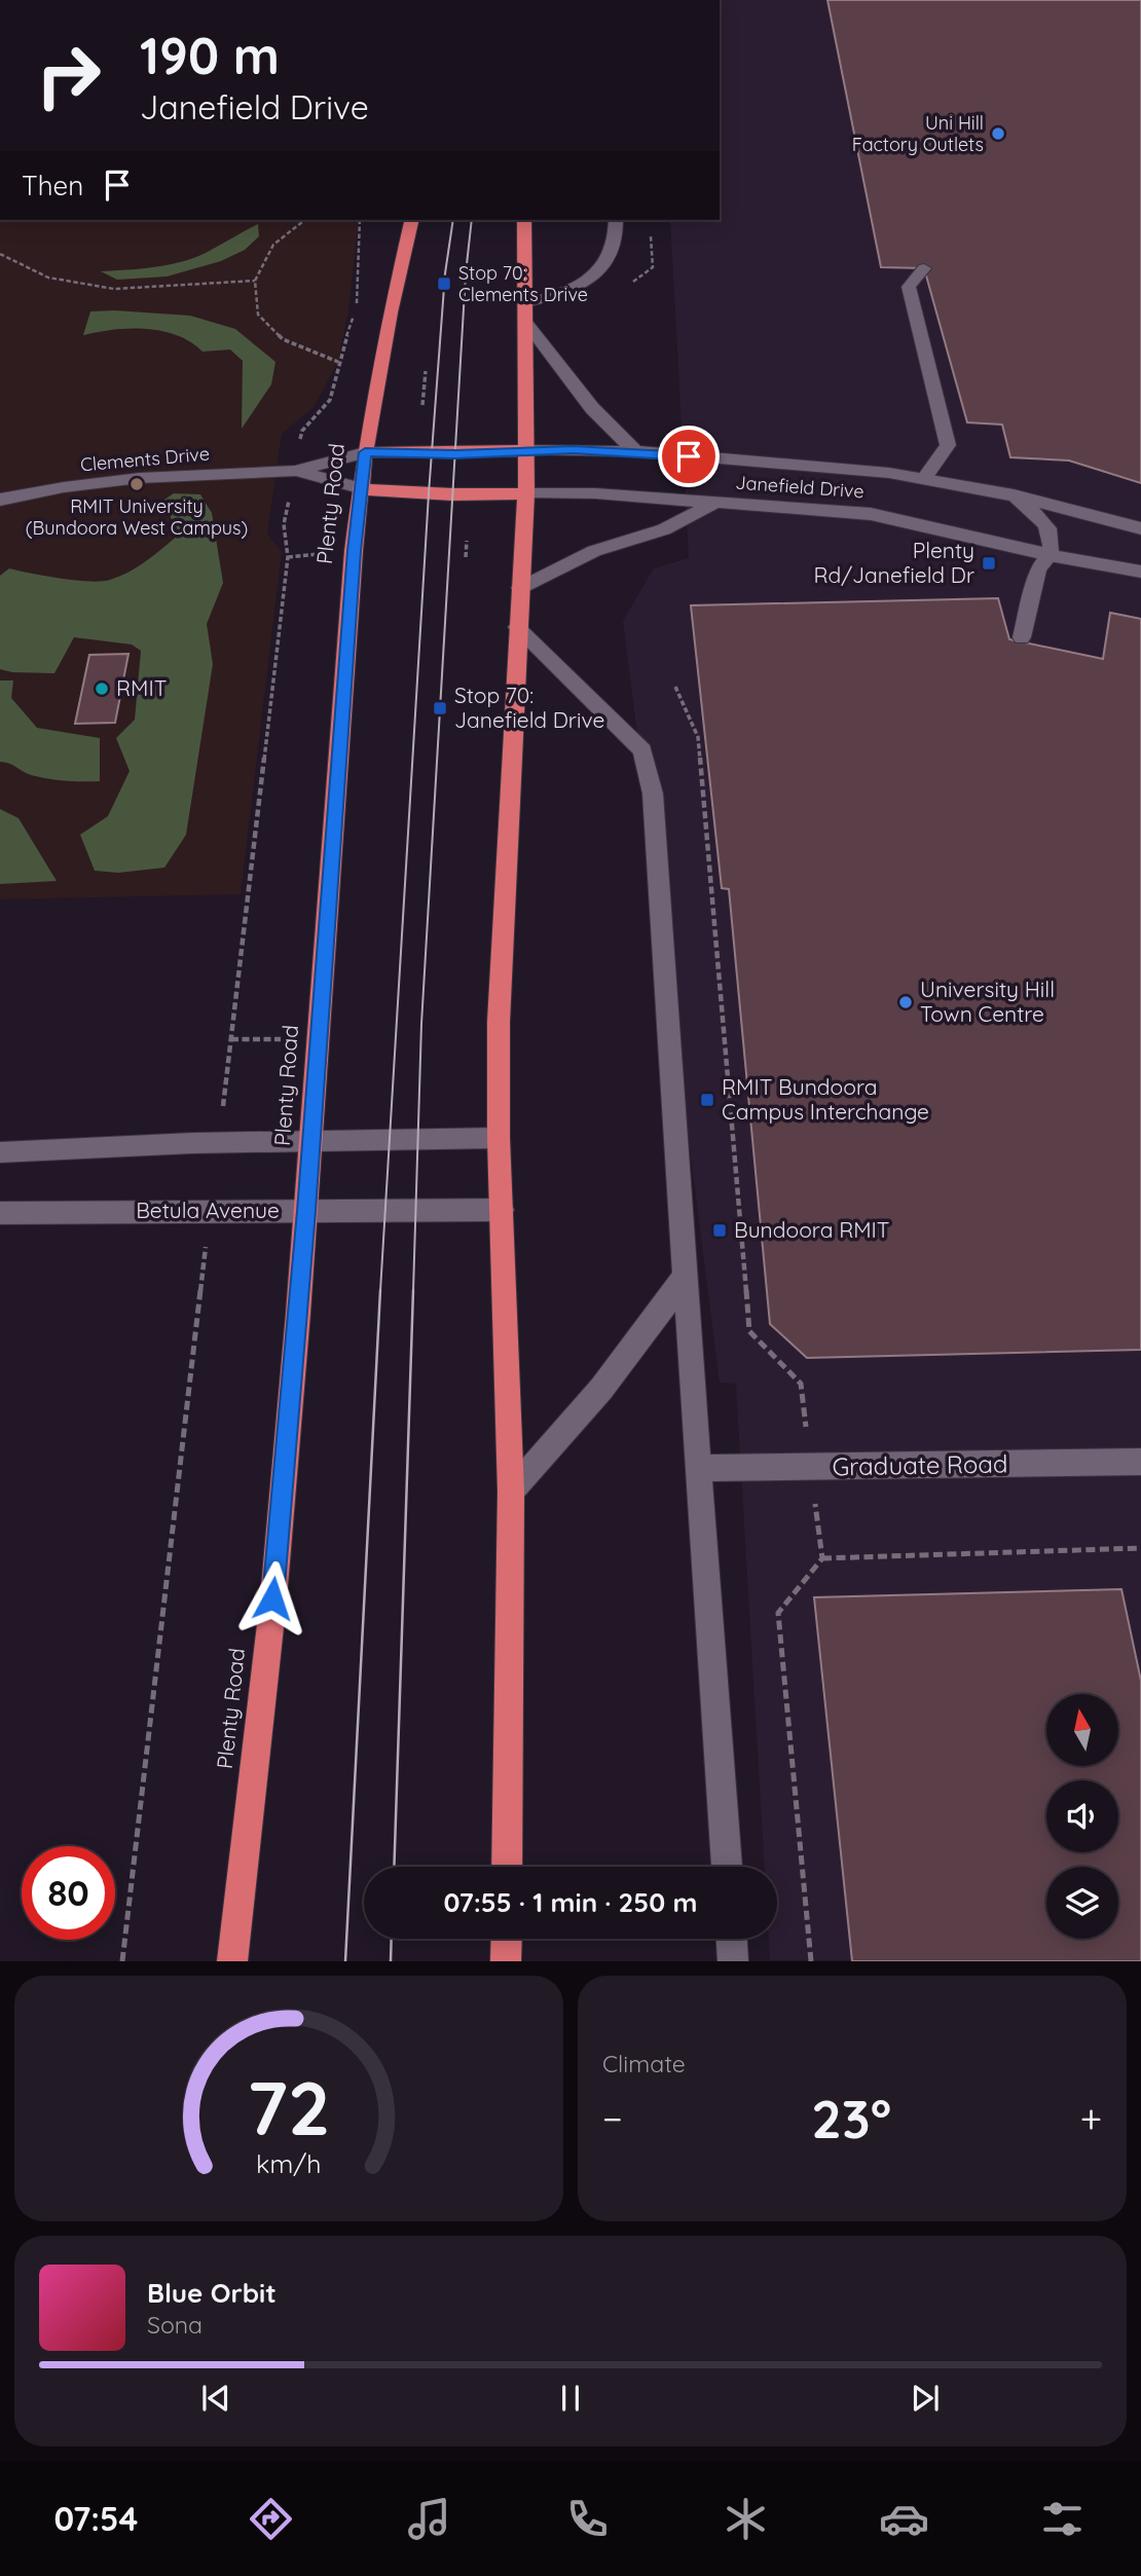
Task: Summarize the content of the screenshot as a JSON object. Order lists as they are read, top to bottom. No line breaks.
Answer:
{"streets":{"highway":["Janefield Drive","Plenty Road"],"street":["Clements Drive","Betula Avenue","Graduate Road"]},"crossings":[["Clements Drive","Janefield Drive"],["Clements Drive","Plenty Road"],["Janefield Drive","Plenty Road"],["Plenty Road","Betula Avenue"]],"places":{"other":["Uni Hill Factory Outlets","RMIT University (Bundoora West Campus)","RMIT","University Hill Town Centre"],"transit":["Stop 70: Clements Drive","Plenty Rd/Janefield Dr","Stop 70: Janefield Drive","RMIT Bundoora Campus Interchange","Bundoora RMIT"]},"north":"top","page":{"turn":["190 m","Janefield Drive"],"then":"Then","limit":"80","trip":"07:55 · 1 min · 250 m","tile":"Climate","heat":["−","23°","+"],"song":["Blue Orbit","Sona"],"tabs":"07:54","gauge":["72","km/h"]}}
